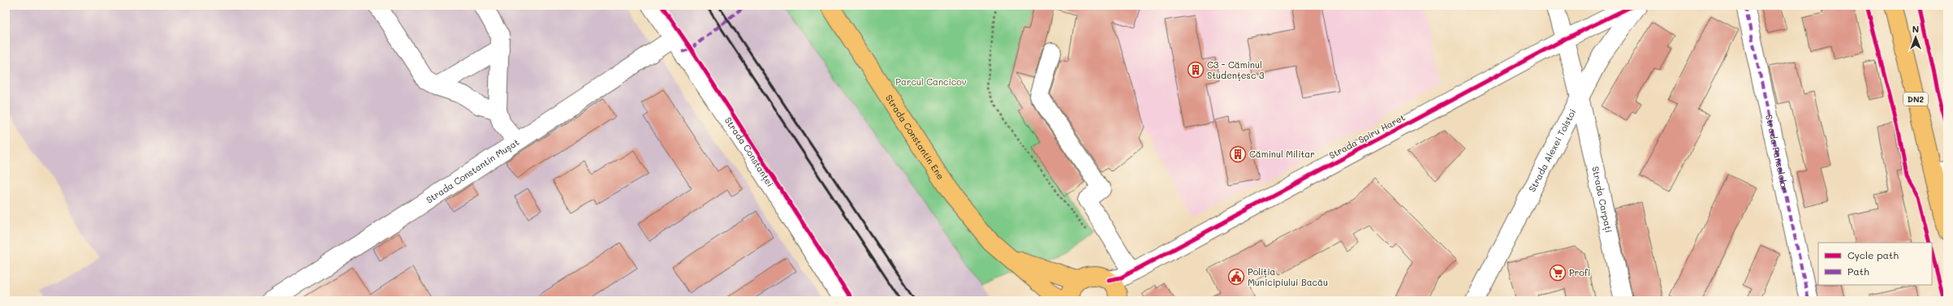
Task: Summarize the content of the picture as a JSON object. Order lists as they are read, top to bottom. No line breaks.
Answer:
{"streets":{"main road":["DN2","Strada Constantin Ene"],"street":["Strada Spiru Haret","Strada Alexei Tolstoi","Strada Constanței","Strada Panselelor","Strada Constantin Mușat","Strada Carpați"]},"crossings":[["Strada Spiru Haret","Strada Carpați"],["Strada Alexei Tolstoi","Strada Carpați"],["Strada Constanței","Strada Constantin Mușat"]],"parks":["Parcul Cancicov"],"places":{"building":["C3 - Căminul Studențesc 3","Căminul Militar"],"supermarket":["Profi"],"public building":["Poliția Municipiului Bacău"]},"legend":["Cycle path","Path"],"north":"top"}
